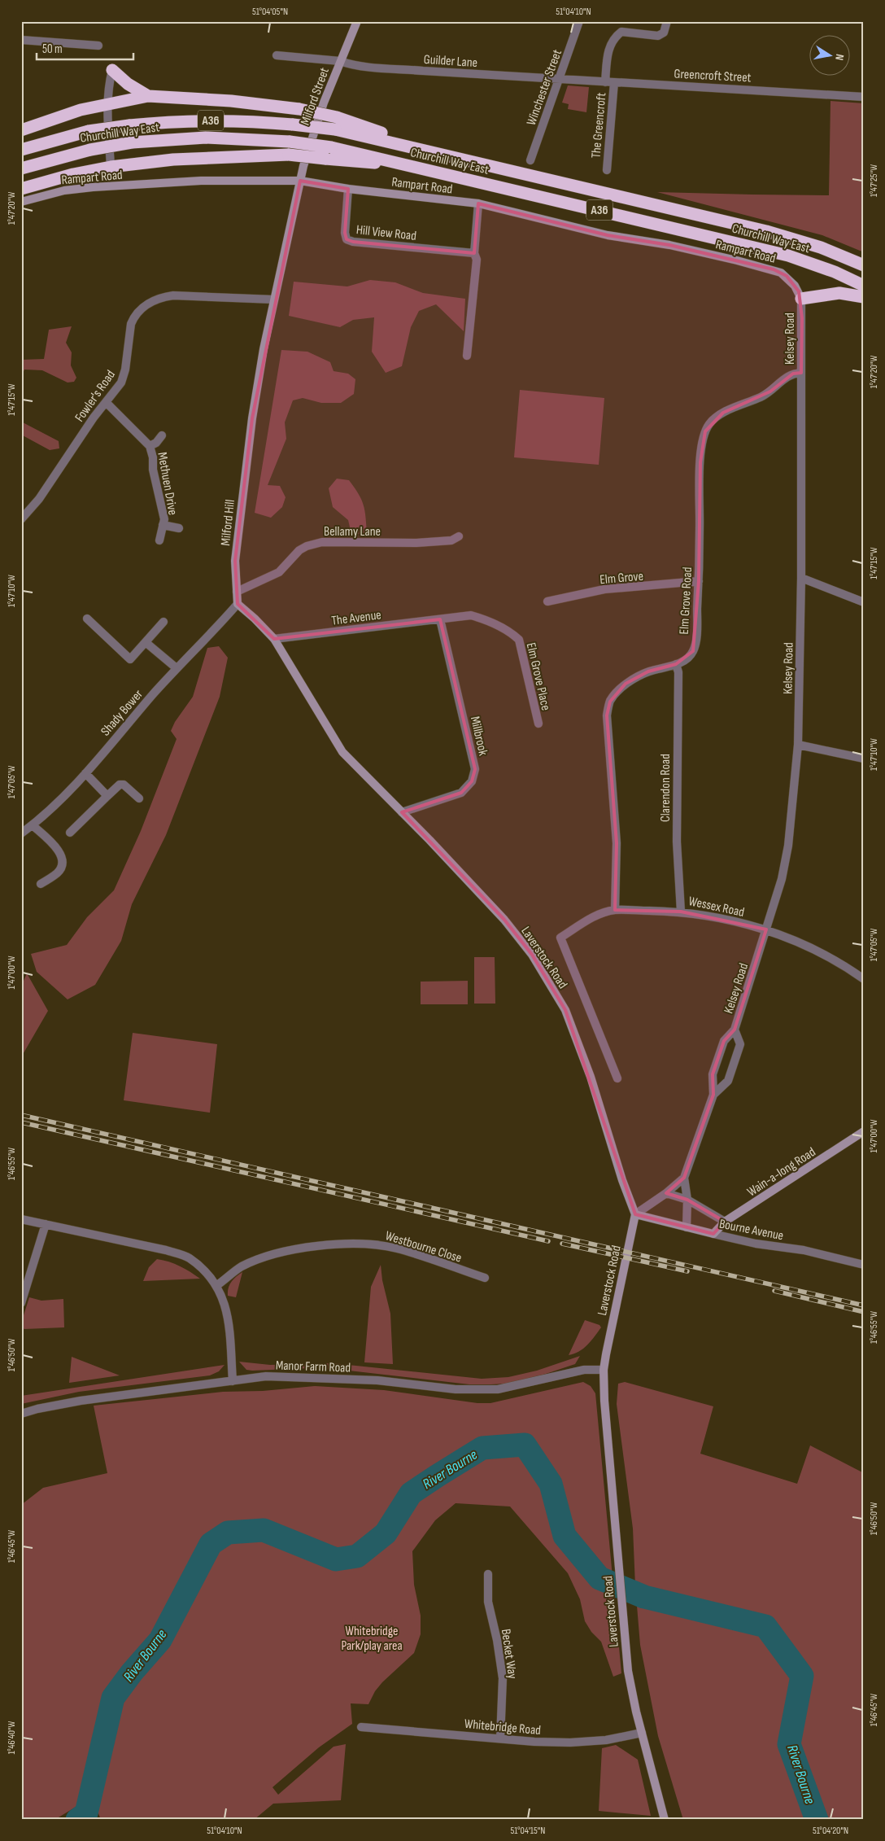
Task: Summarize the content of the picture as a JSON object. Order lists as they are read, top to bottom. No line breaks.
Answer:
{"streets":{"highway":["A36","Churchill Way East"],"street":["Guilder Lane","Greencroft Street","Winchester Street","Milford Street","The Greencroft","Rampart Road","Hill View Road","Kelsey Road","Fowler's Road","Methuen Drive","Milford Hill","Bellamy Lane","Elm Grove","Elm Grove Road","The Avenue","Elm Grove Place","Shady Bower","Millbrook","Clarendon Road","Wessex Road","Laverstock Road","Wain-a-long Road","Bourne Avenue","Westbourne Close","Manor Farm Road","Becket Way","Whitebridge Road"]},"crossings":[["Guilder Lane","Greencroft Street"],["Guilder Lane","Winchester Street"],["Guilder Lane","Milford Street"],["Greencroft Street","Winchester Street"],["Greencroft Street","The Greencroft"],["Milford Street","Rampart Road"],["Milford Street","Milford Hill"],["Rampart Road","Hill View Road"],["Rampart Road","Kelsey Road"],["Rampart Road","Milford Hill"],["Kelsey Road","Elm Grove Road"],["Kelsey Road","Wessex Road"],["Kelsey Road","Laverstock Road"],["Kelsey Road","Bourne Avenue"],["Fowler's Road","Methuen Drive"],["Fowler's Road","Milford Hill"],["Milford Hill","Bellamy Lane"],["Milford Hill","Shady Bower"],["Elm Grove","Elm Grove Road"],["Elm Grove Road","Clarendon Road"],["Elm Grove Road","Wessex Road"],["The Avenue","Elm Grove Place"],["The Avenue","Millbrook"],["Elm Grove Place","Millbrook"],["Millbrook","Laverstock Road"],["Clarendon Road","Wessex Road"],["Wessex Road","Laverstock Road"],["Laverstock Road","Bourne Avenue"],["Laverstock Road","Manor Farm Road"],["Laverstock Road","Whitebridge Road"],["Wain-a-long Road","Bourne Avenue"],["Becket Way","Whitebridge Road"]],"water":["River Bourne"],"parks":["Whitebridge Park/play area"],"scale_bar":"50 m","north":"right","coordinates":["51°04'05\"N","51°04'10\"N","1°47'25\"W","1°47'20\"W","1°47'15\"W","1°47'10\"W","1°47'05\"W","1°47'00\"W","1°46'55\"W","1°46'50\"W","1°46'45\"W","1°46'40\"W","51°04'15\"N","51°04'20\"N"]}
